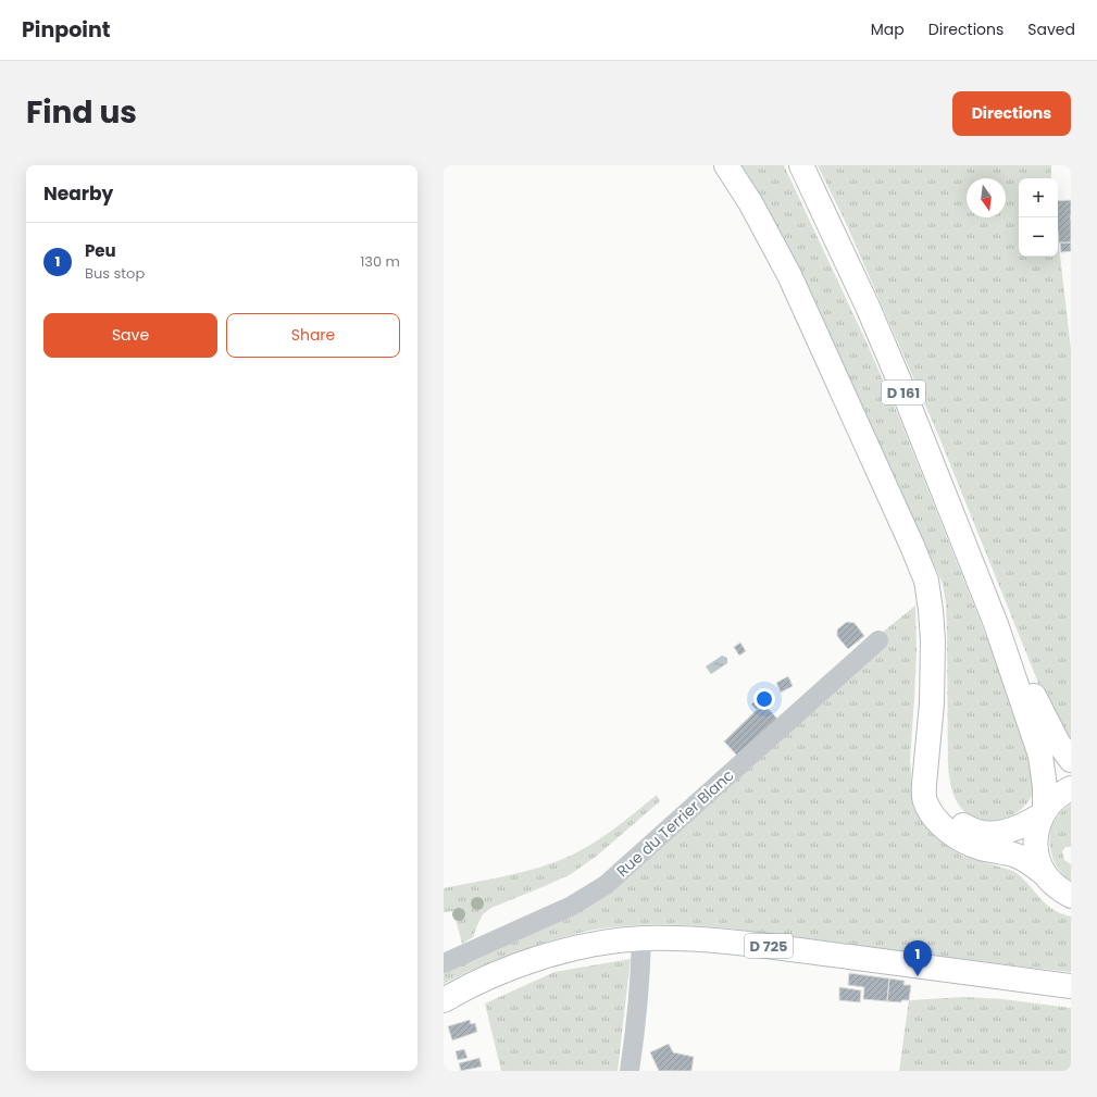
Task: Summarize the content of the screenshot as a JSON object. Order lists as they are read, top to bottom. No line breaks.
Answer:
{"streets":{"main road":["D 161","D 725"],"street":["Rue du Terrier Blanc"]},"north":"bottom","page":{"header":"Pinpoint","nav":["Map","Directions","Saved"],"title":"Find us","buttons":["Directions",["Save","Share"]],"heading":"Nearby","map_buttons":["+","−"],"list":[{"mark":"1","name":"Peu","note":"Bus stop","value":"130 m"}],"pins":"1"}}
